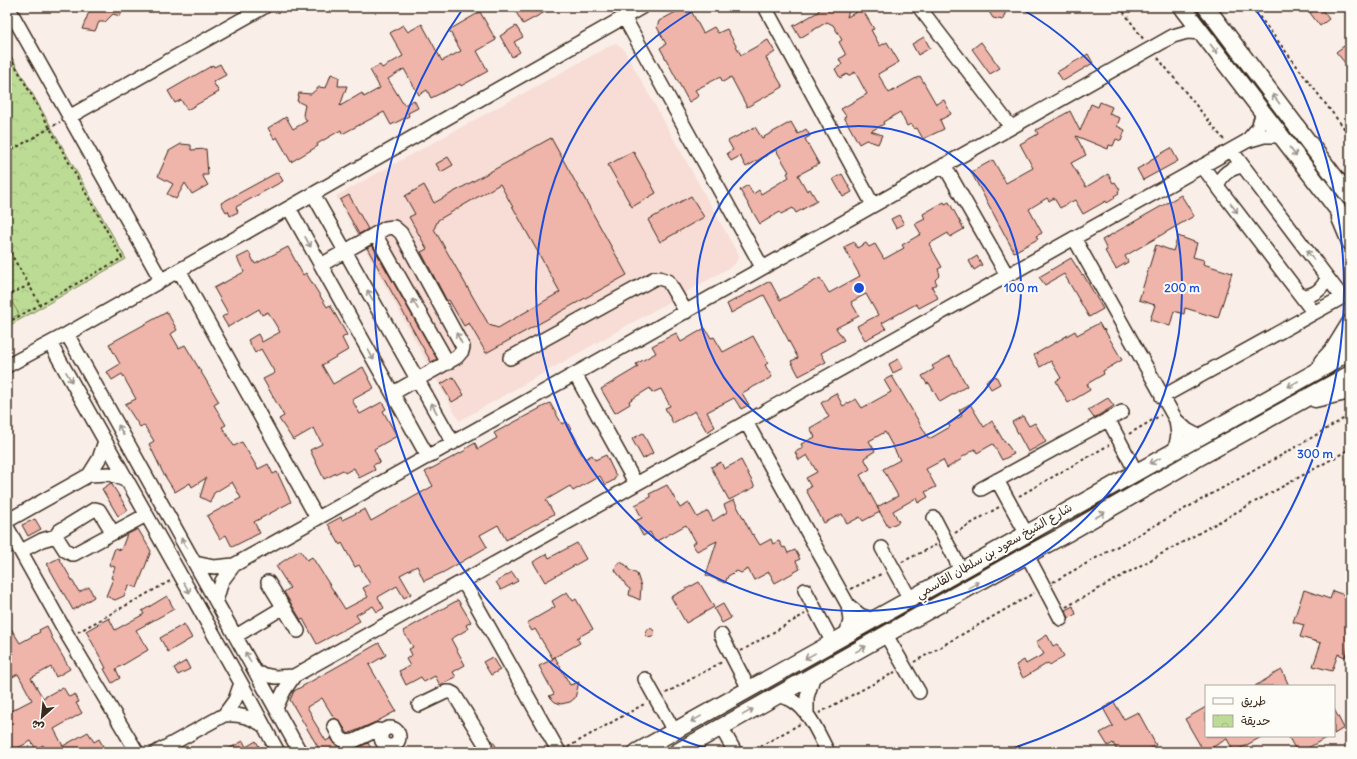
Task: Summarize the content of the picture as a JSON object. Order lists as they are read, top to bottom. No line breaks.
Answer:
{"streets":{"main road":["شارع الشيخ سعود بن سلطان القاسمي"]},"legend":["طريق","حديقة"],"north":"bottom left","rings":["100 m","200 m","300 m"]}
